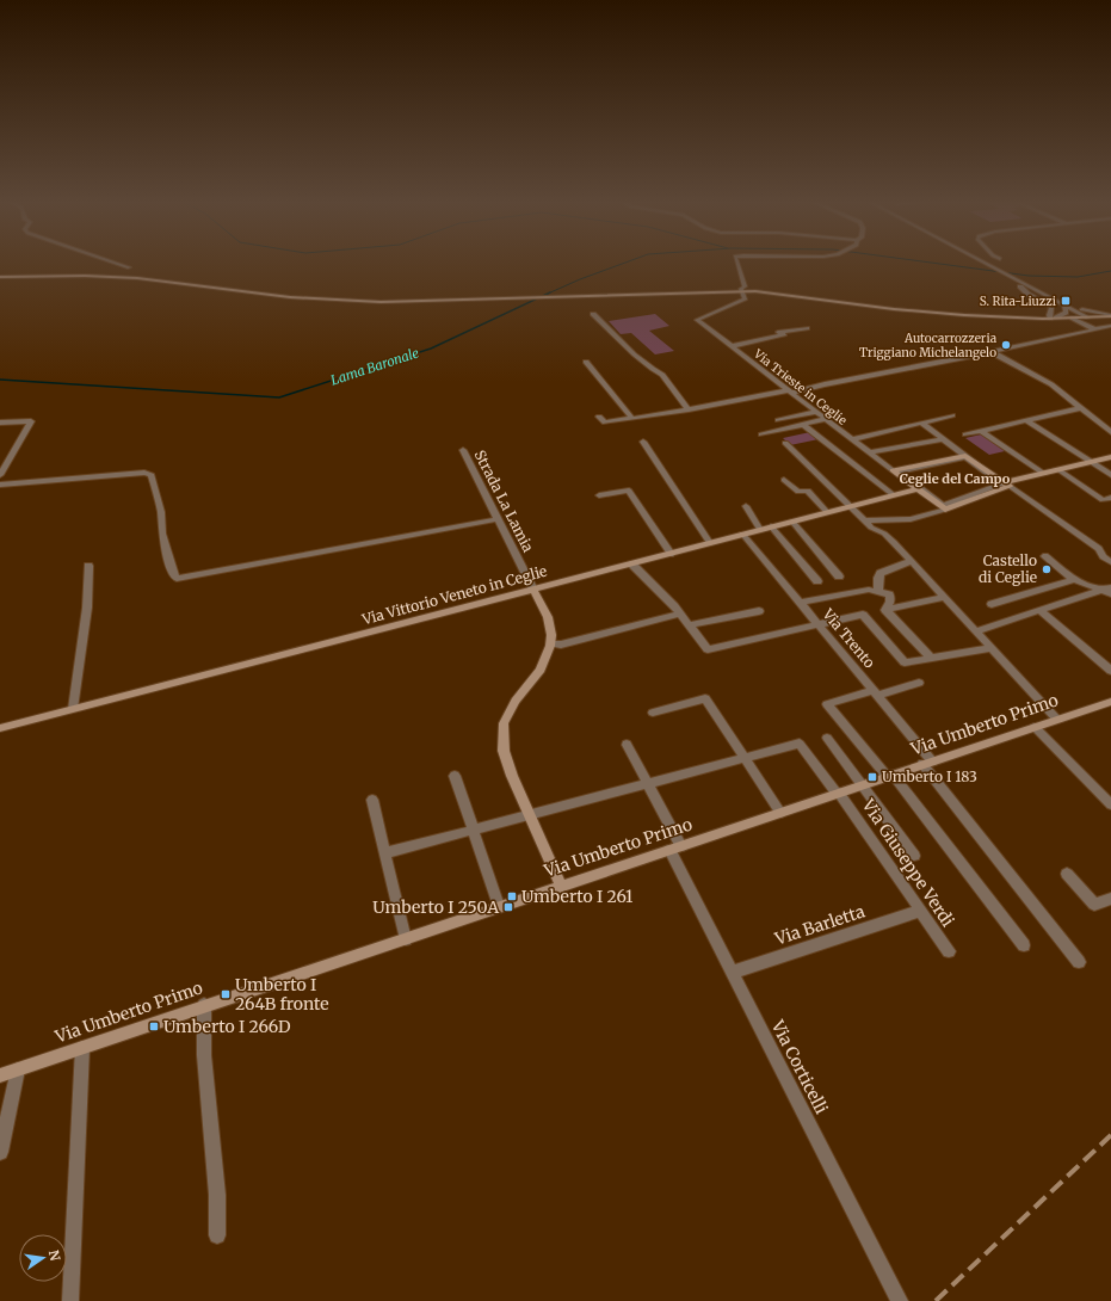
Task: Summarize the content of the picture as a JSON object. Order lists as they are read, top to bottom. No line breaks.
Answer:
{"streets":{"main road":["Via Vittorio Veneto in Ceglie","Via Umberto Primo"],"street":["Via Trieste in Ceglie","Strada La Lamia","Via Trento","Via Giuseppe Verdi","Via Barletta","Via Corticelli"]},"crossings":[["Strada La Lamia","Via Vittorio Veneto in Ceglie"],["Via Vittorio Veneto in Ceglie","Via Trento"],["Via Trento","Via Umberto Primo"],["Via Umberto Primo","Via Giuseppe Verdi"],["Via Umberto Primo","Via Corticelli"],["Via Giuseppe Verdi","Via Barletta"],["Via Barletta","Via Corticelli"]],"districts":["Ceglie del Campo"],"water":["Lama Baronale"],"places":{"transit":["S. Rita-Liuzzi","Umberto I 183","Umberto I 261","Umberto I 250A","Umberto I 264B fronte","Umberto I 266D"],"other":["Autocarrozzeria Triggiano Michelangelo","Castello di Ceglie"]},"north":"right"}
